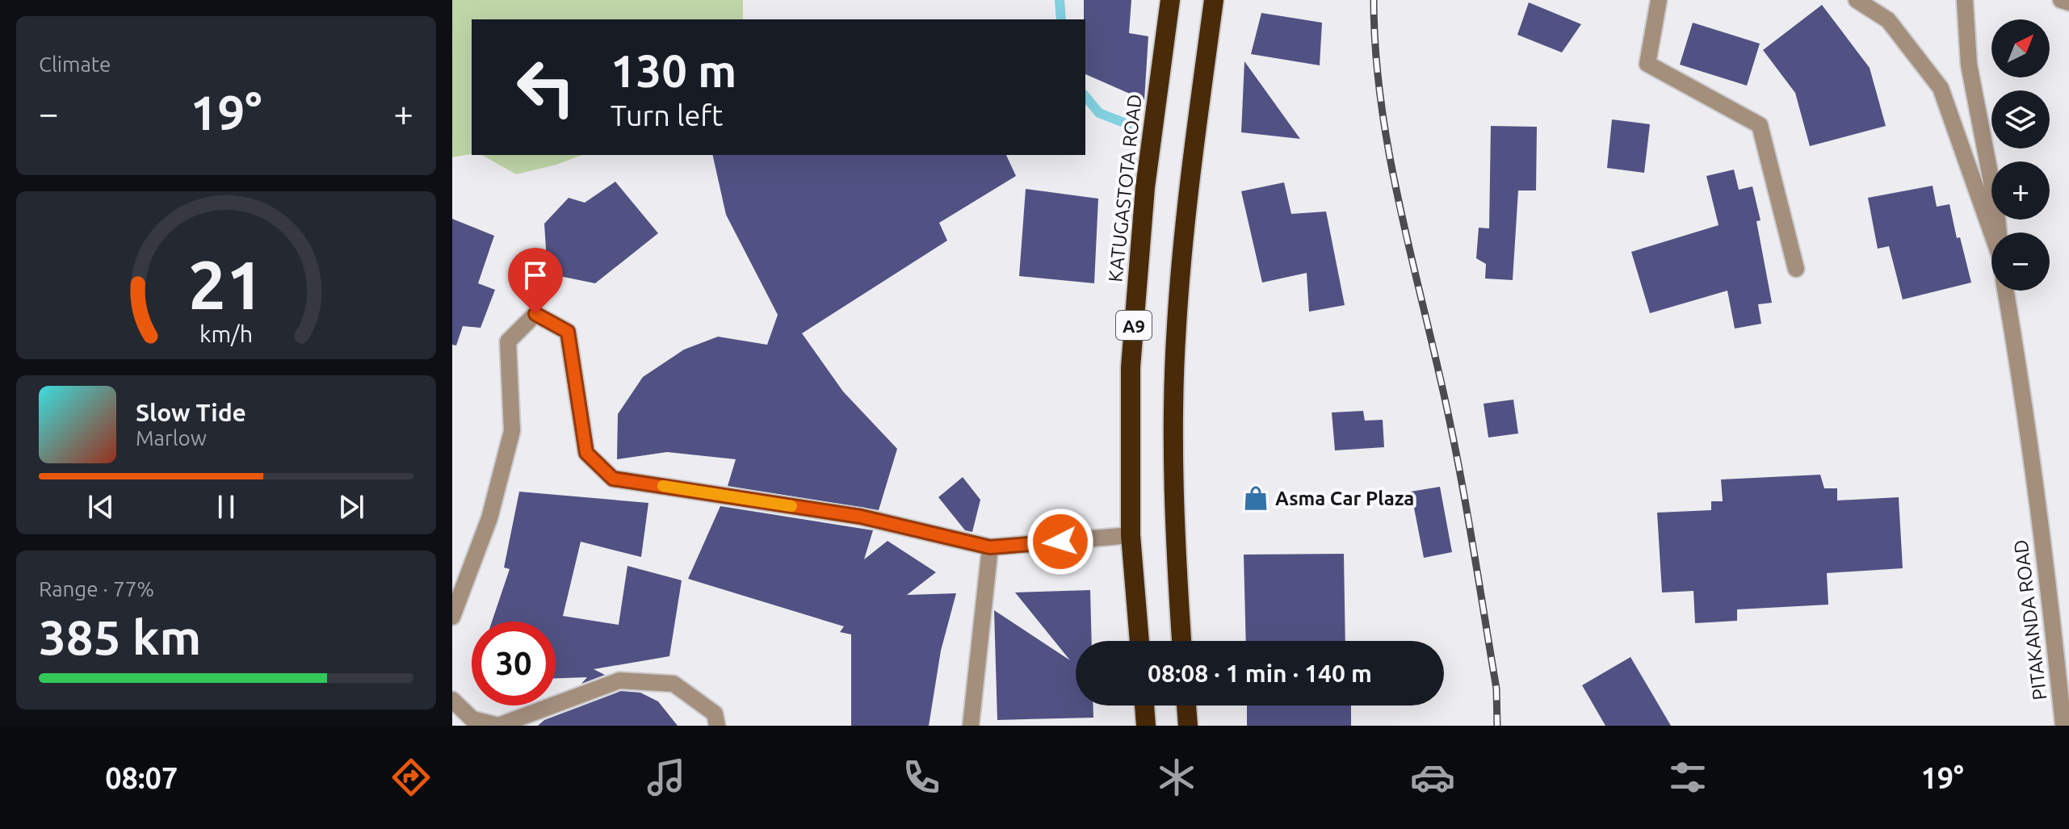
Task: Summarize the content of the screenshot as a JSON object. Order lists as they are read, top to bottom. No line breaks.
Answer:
{"streets":{"highway":["KATUGASTOTA ROAD","A9"],"street":["PITAKANDA ROAD"]},"places":{"shop":["Asma Car Plaza"]},"north":"top right","page":{"tile":["Climate",["Range · 77%","385 km"]],"map_buttons":["+","−"],"turn":["130 m","Turn left"],"heat":["−","19°","+"],"song":["Slow Tide","Marlow"],"limit":"30","trip":"08:08 · 1 min · 140 m","tabs":["08:07","19°"],"gauge":["21","km/h"]}}
